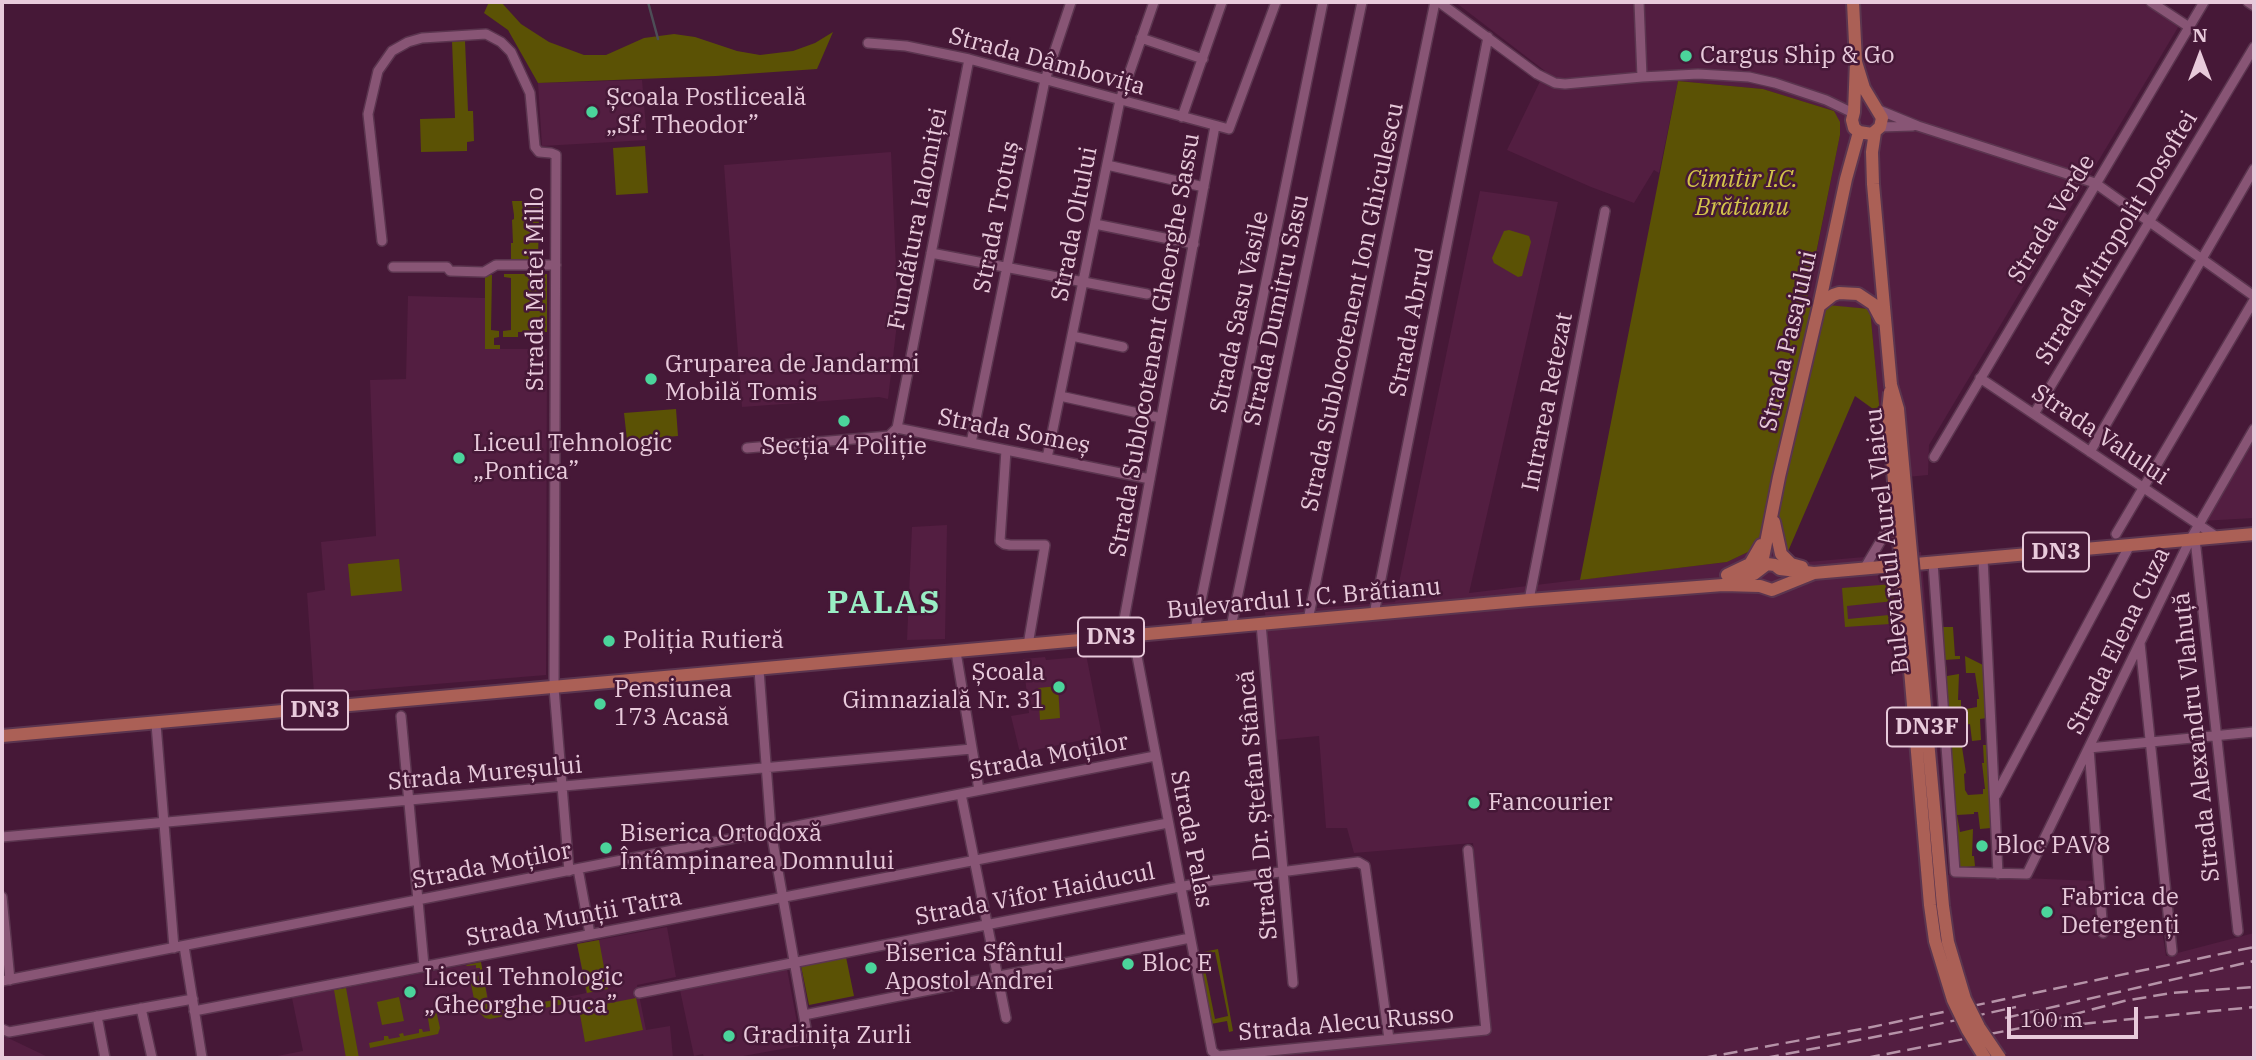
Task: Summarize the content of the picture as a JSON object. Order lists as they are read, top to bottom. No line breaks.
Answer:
{"streets":{"main road":["Strada Pasajului","Bulevardul Aurel Vlaicu","DN3","Bulevardul I. C. Brătianu","DN3F"],"street":["Strada Dâmbovița","Strada Trotuș","Fundătura Ialomiței","Strada Verde","Strada Oltului","Strada Mitropolit Dosoftei","Strada Matei Millo","Strada Sublocotenent Ion Ghiculescu","Strada Dumitru Sasu","Strada Sasu Vasile","Strada Abrud","Strada Sublocotenent Gheorghe Sassu","Intrarea Retezat","Strada Someș","Strada Valului","Strada Elena Cuza","Strada Alexandru Vlahuță","Strada Moților","Strada Mureșului","Strada Dr. Ștefan Stâncă","Strada Palas","Strada Vifor Haiducul","Strada Munții Tatra","Strada Alecu Russo"]},"crossings":[["Strada Dâmbovița","Strada Trotuș"],["Strada Dâmbovița","Fundătura Ialomiței"],["Strada Dâmbovița","Strada Oltului"],["Strada Dâmbovița","Strada Sublocotenent Gheorghe Sassu"],["Strada Trotuș","Strada Someș"],["Fundătura Ialomiței","Strada Someș"],["Strada Verde","Strada Valului"],["Strada Oltului","Strada Someș"],["Strada Mitropolit Dosoftei","Strada Valului"],["Strada Matei Millo","Bulevardul I. C. Brătianu"],["Strada Matei Millo","Strada Moților"],["Strada Matei Millo","Strada Mureșului"],["Strada Matei Millo","Strada Munții Tatra"],["Strada Sublocotenent Ion Ghiculescu","Bulevardul I. C. Brătianu"],["Strada Dumitru Sasu","Bulevardul I. C. Brătianu"],["Strada Sasu Vasile","Bulevardul I. C. Brătianu"],["Strada Abrud","Bulevardul I. C. Brătianu"],["Strada Pasajului","Bulevardul Aurel Vlaicu"],["Strada Pasajului","DN3"],["Strada Pasajului","Bulevardul I. C. Brătianu"],["Strada Sublocotenent Gheorghe Sassu","Strada Someș"],["Strada Sublocotenent Gheorghe Sassu","Bulevardul I. C. Brătianu"],["Strada Sublocotenent Gheorghe Sassu","Strada Palas"],["Intrarea Retezat","Bulevardul I. C. Brătianu"],["Strada Valului","DN3"],["Strada Valului","Strada Elena Cuza"],["DN3","Bulevardul I. C. Brătianu"],["DN3","Strada Elena Cuza"],["DN3","Strada Alexandru Vlahuță"],["Bulevardul I. C. Brătianu","Strada Dr. Ștefan Stâncă"],["Bulevardul I. C. Brătianu","Strada Palas"],["Strada Elena Cuza","Strada Alexandru Vlahuță"],["Strada Moților","Strada Palas"],["Strada Dr. Ștefan Stâncă","Strada Vifor Haiducul"],["Strada Palas","Strada Vifor Haiducul"],["Strada Palas","Strada Munții Tatra"],["Strada Palas","Strada Alecu Russo"],["Strada Vifor Haiducul","Strada Alecu Russo"]],"districts":["PALAS"],"parks":["Cimitir I.C. Brătianu"],"places":["Cargus Ship & Go","Școala Postliceală „Sf. Theodor”","Gruparea de Jandarmi Mobilă Tomis","Secția 4 Poliție","Liceul Tehnologic „Pontica”","Poliția Rutieră","Școala Gimnazială Nr. 31","Pensiunea 173 Acasă","Fancourier","Bloc PAV8","Biserica Ortodoxă Întâmpinarea Domnului","Fabrica de Detergenți","Bloc E","Biserica Sfântul Apostol Andrei","Liceul Tehnologic „Gheorghe Duca”","Gradinița Zurli"],"scale_bar":"100 m","north":"top"}
